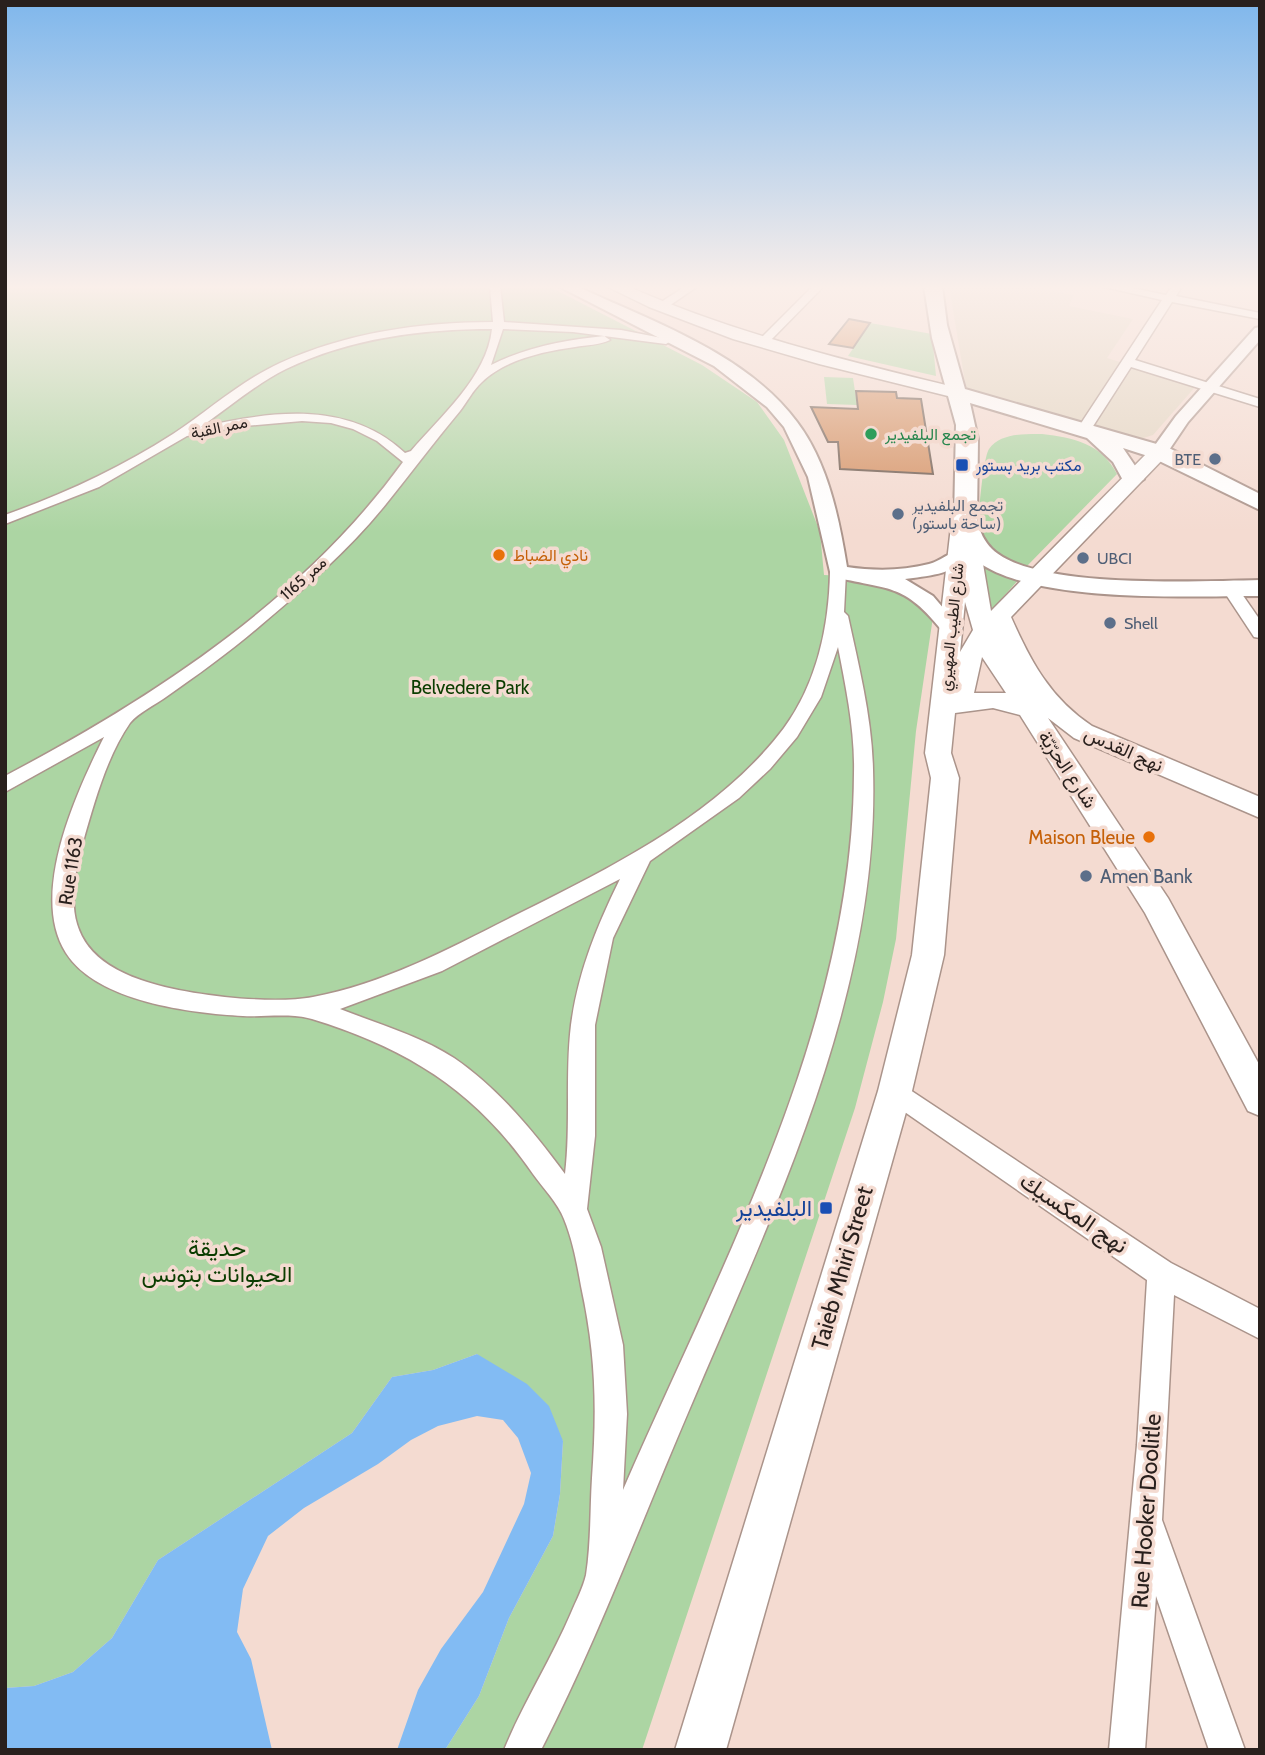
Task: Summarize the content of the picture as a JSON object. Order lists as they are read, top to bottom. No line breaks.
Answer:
{"streets":{"main road":["شارع الطيب المهيري","نهج القدس","شارع الحرّيّة","Taieb Mhiri Street"],"street":["ممر القبة","ممر 1165","Rue 1163","نهج المكسيك","Rue Hooker Doolitle"]},"crossings":[["ممر القبة","ممر 1165"],["ممر 1165","Rue 1163"],["شارع الطيب المهيري","شارع الحرّيّة"],["شارع الطيب المهيري","Taieb Mhiri Street"],["نهج القدس","شارع الحرّيّة"],["نهج المكسيك","Taieb Mhiri Street"],["نهج المكسيك","Rue Hooker Doolitle"]],"parks":["Belvedere Park","حديقة الحيوانات بتونس"],"places":{"other":["تجمع البلفيدير","BTE","تجمع البلفيدير (ساحة باستور)","نادي الضباط","UBCI","Shell","Maison Bleue","Amen Bank"],"transit":["مكتب بريد بستور","البلفيدير"]}}
